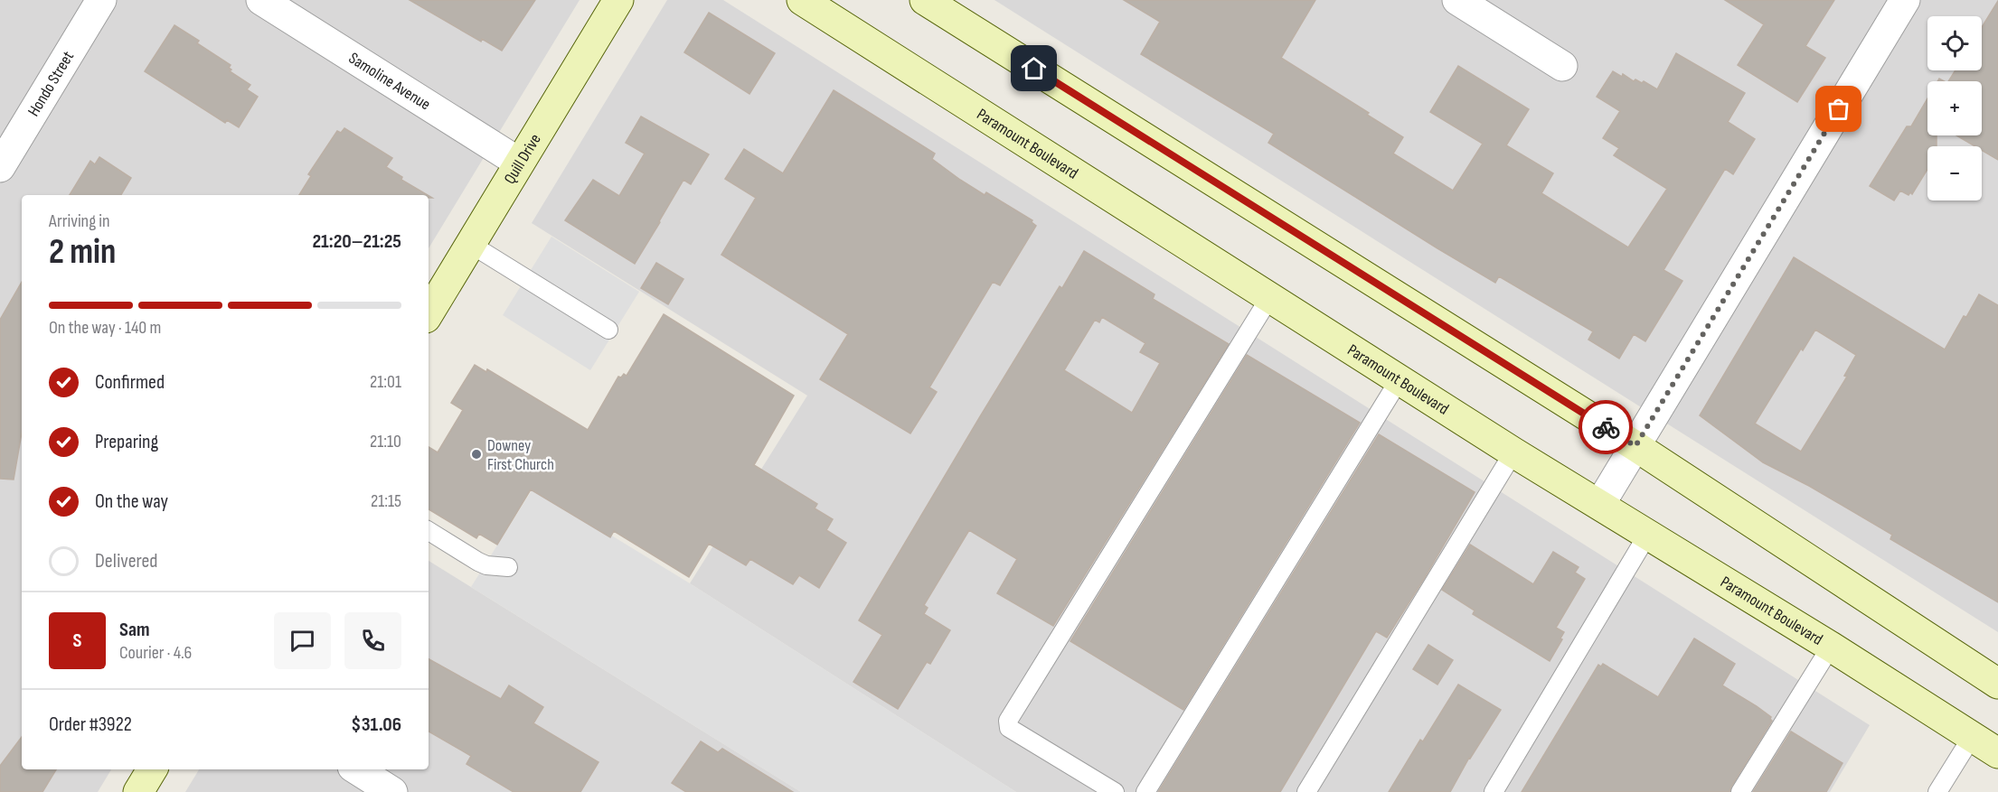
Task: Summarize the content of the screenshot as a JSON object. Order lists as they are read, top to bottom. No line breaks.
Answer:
{"streets":{"main road":["Paramount Boulevard","Quill Drive"],"street":["Samoline Avenue","Hondo Street"]},"crossings":[["Samoline Avenue","Quill Drive"]],"places":["Downey First Church"],"page":{"map_buttons":["+","−"],"heading":["2 min","Arriving in","21:20–21:25"],"panel":["Sam","Courier · 4.6","Order #3922","$31.06"],"bar":"On the way · 140 m","list":[["Confirmed","21:01"],["Preparing","21:10"],["On the way","21:15"],"Delivered"],"round":"S"}}
